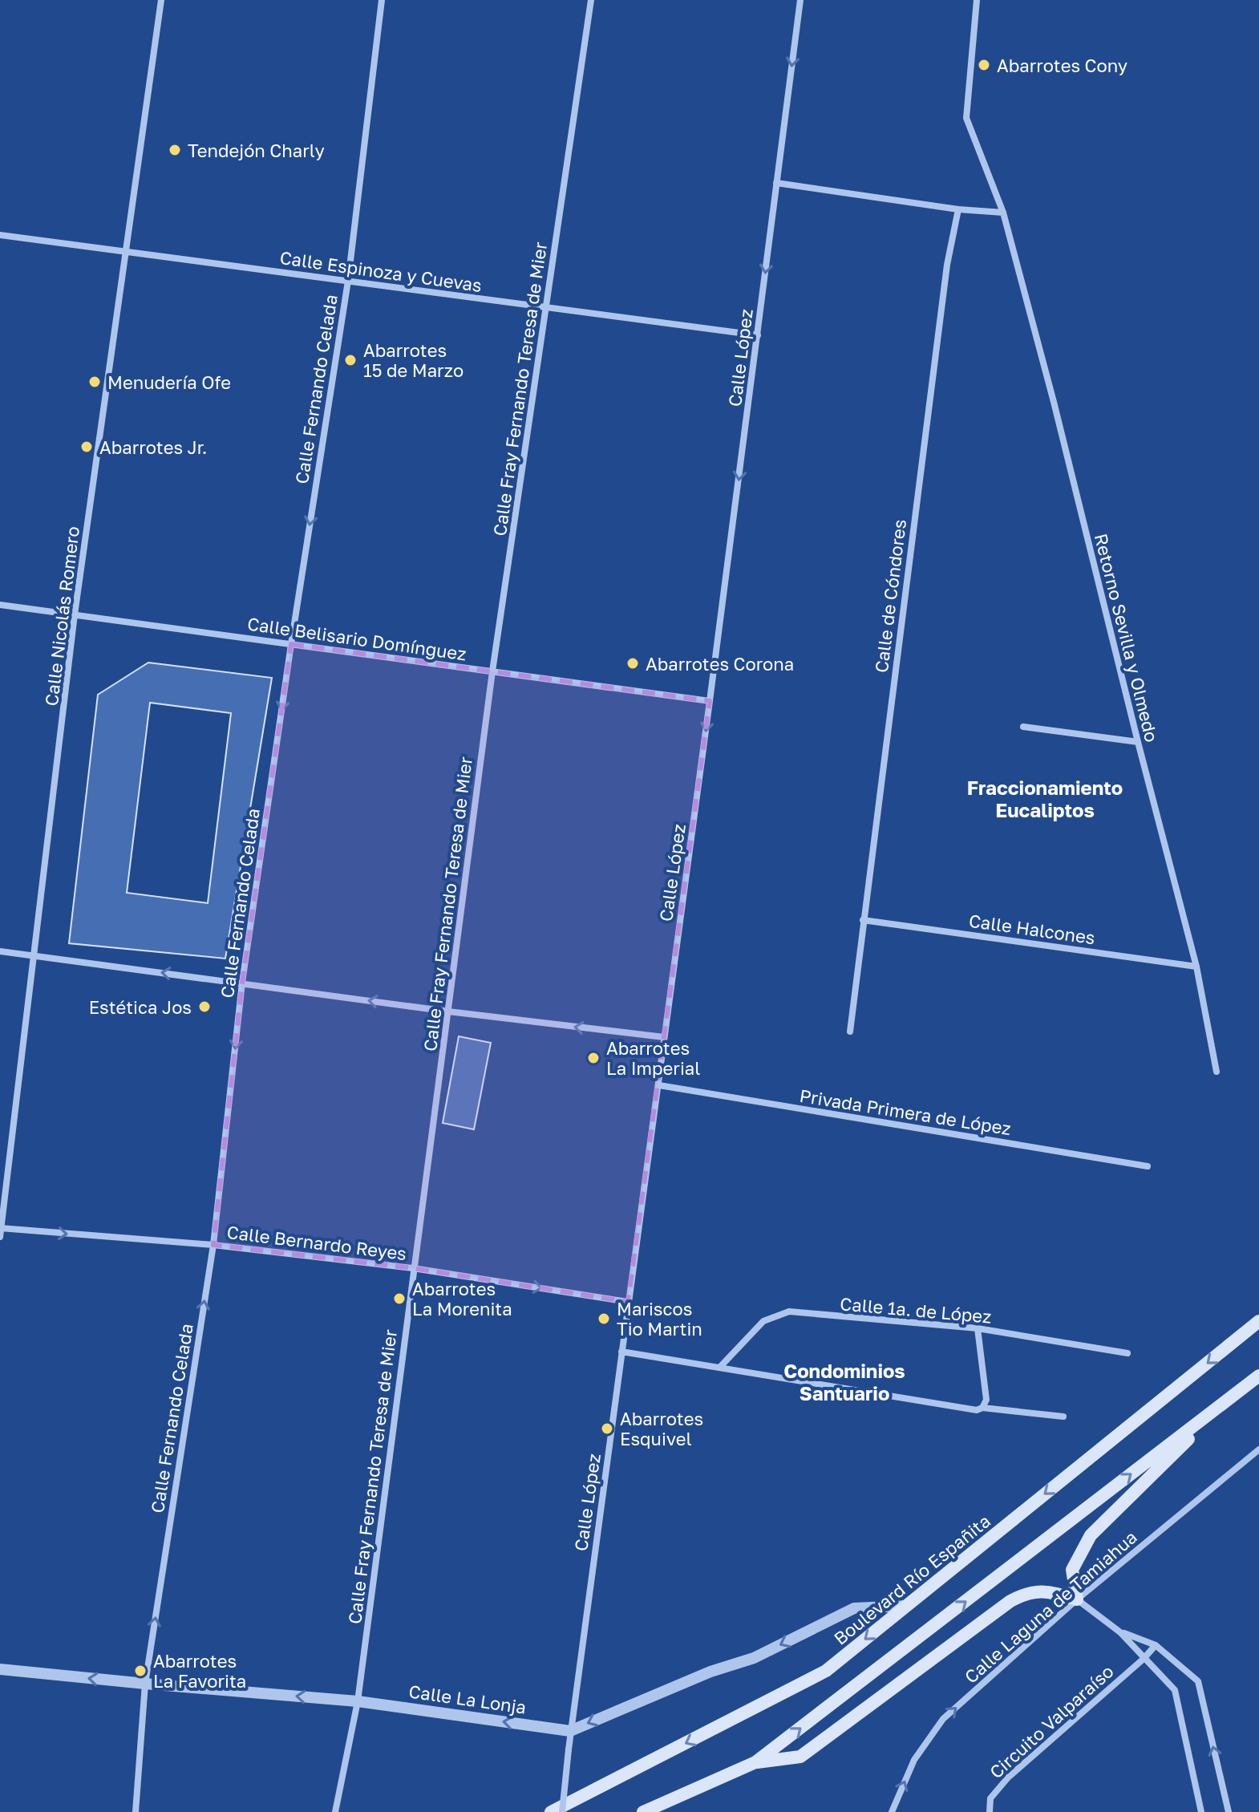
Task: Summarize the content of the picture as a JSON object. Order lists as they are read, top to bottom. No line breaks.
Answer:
{"streets":{"main road":["Boulevard Río Españita"],"street":["Calle Espinoza y Cuevas","Calle López","Calle Fernando Celada","Calle Fray Fernando Teresa de Mier","Calle de Cóndores","Calle Nicolás Romero","Retorno Sevilla y Olmedo","Calle Belisario Domínguez","Calle Halcones","Privada Primera de López","Calle Bernardo Reyes","Calle 1a. de López","Calle Laguna de Tamiahua","Calle La Lonja","Circuito Valparaíso"]},"crossings":[["Calle Espinoza y Cuevas","Calle López"],["Calle Espinoza y Cuevas","Calle Fernando Celada"],["Calle Espinoza y Cuevas","Calle Fray Fernando Teresa de Mier"],["Calle Espinoza y Cuevas","Calle Nicolás Romero"],["Calle López","Calle Belisario Domínguez"],["Calle López","Privada Primera de López"],["Calle López","Calle Bernardo Reyes"],["Calle López","Calle La Lonja"],["Calle Fernando Celada","Calle Belisario Domínguez"],["Calle Fernando Celada","Calle Bernardo Reyes"],["Calle Fernando Celada","Calle La Lonja"],["Calle Fray Fernando Teresa de Mier","Calle Belisario Domínguez"],["Calle Fray Fernando Teresa de Mier","Calle Bernardo Reyes"],["Calle Fray Fernando Teresa de Mier","Calle La Lonja"],["Calle de Cóndores","Calle Halcones"],["Calle Nicolás Romero","Calle Belisario Domínguez"],["Calle Nicolás Romero","Calle Bernardo Reyes"],["Retorno Sevilla y Olmedo","Calle Halcones"]],"one_way":["Calle López","Calle Bernardo Reyes","Calle Laguna de Tamiahua","Calle La Lonja"],"districts":["Fraccionamiento Eucaliptos","Condominios Santuario"],"places":["Abarrotes Cony","Tendejón Charly","Abarrotes 15 de Marzo","Menudería Ofe","Abarrotes Jr.","Abarrotes Corona","Estética Jos","Abarrotes La Imperial","Abarrotes La Morenita","Mariscos Tio Martin","Abarrotes Esquivel","Abarrotes La Favorita"]}
